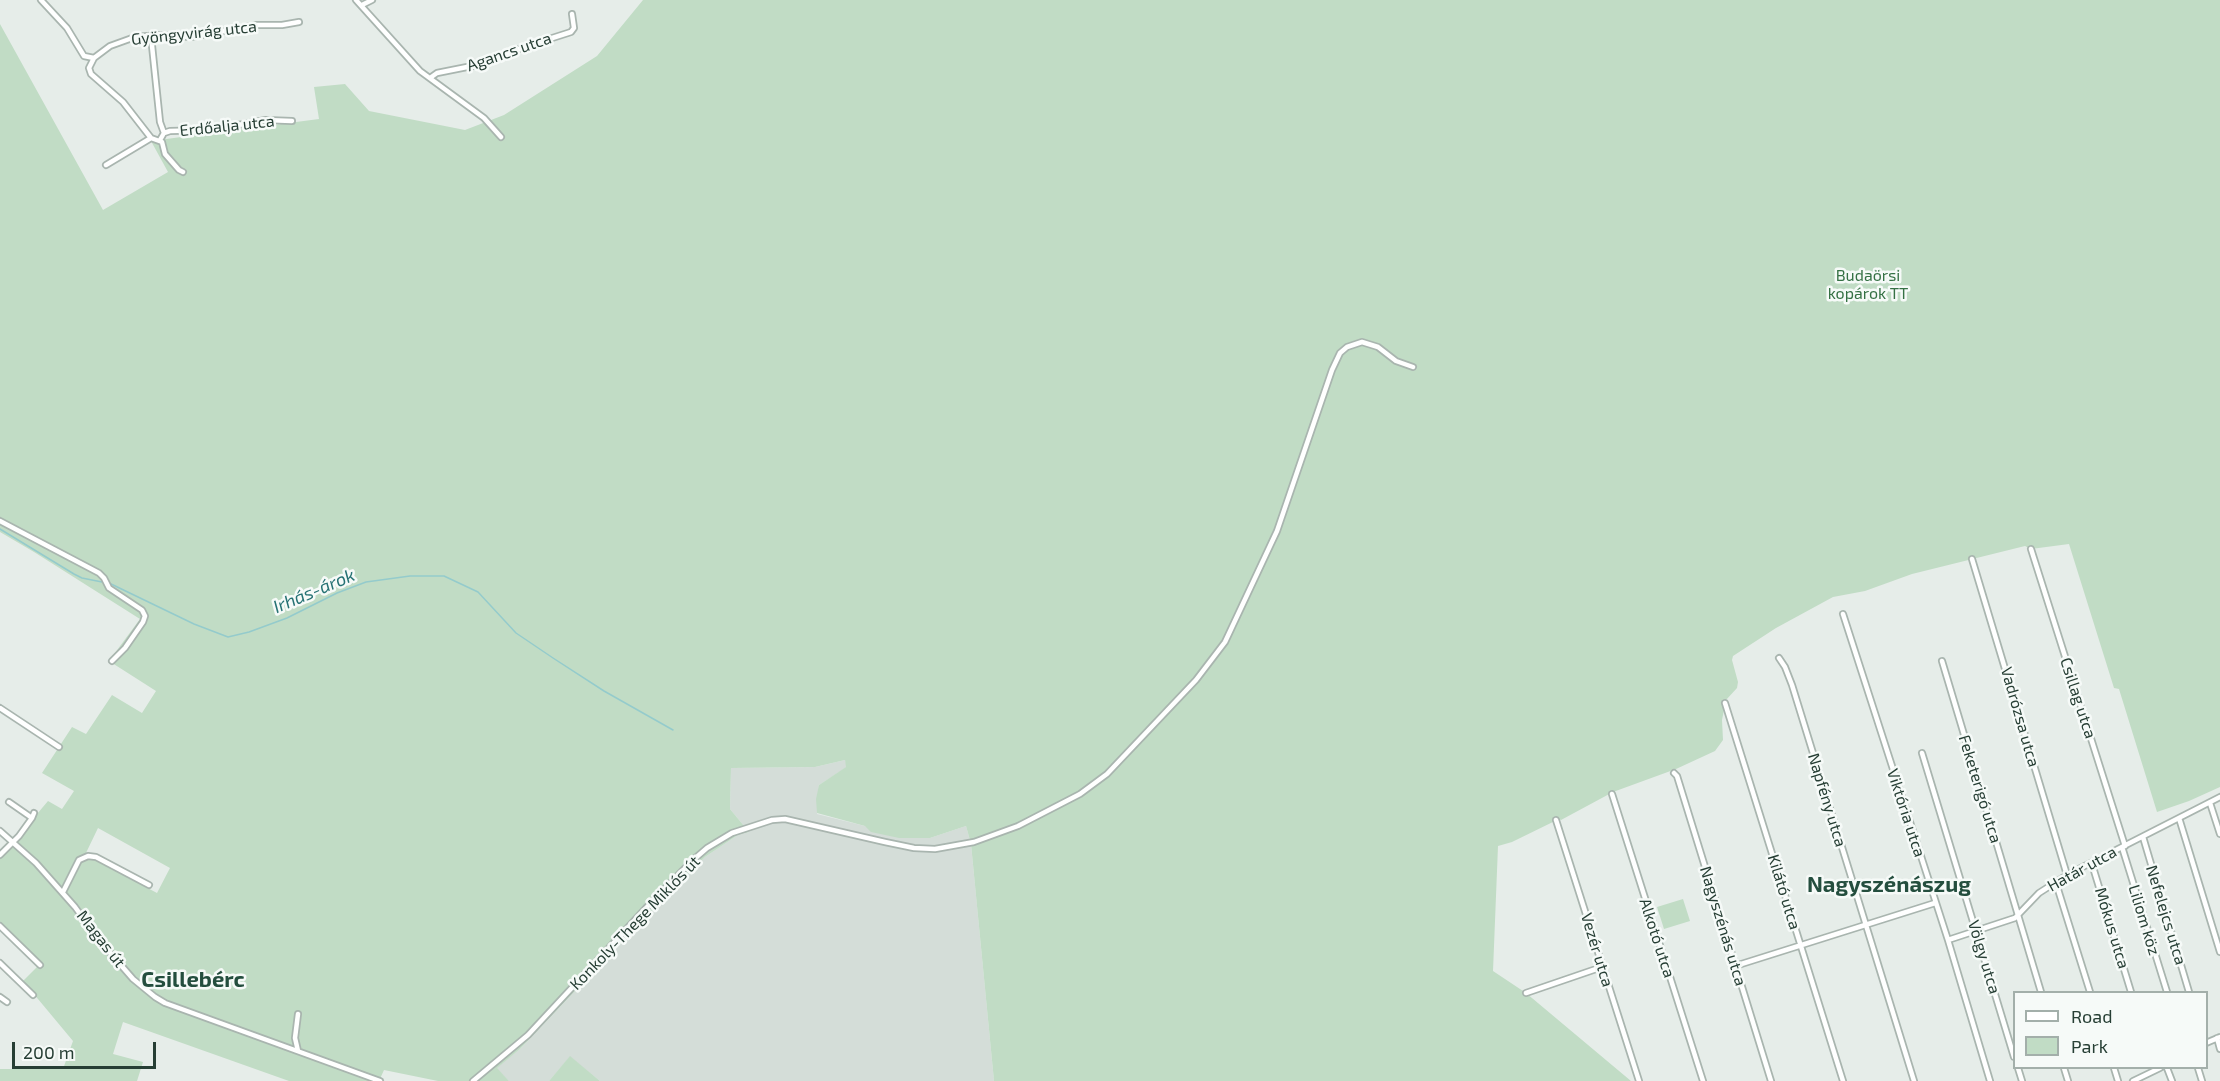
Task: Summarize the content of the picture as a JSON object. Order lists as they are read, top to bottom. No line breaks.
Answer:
{"streets":{"street":["Gyöngyvirág utca","Agancs utca","Erdőalja utca","Csillag utca","Vadrózsa utca","Feketerigó utca","Napfény utca","Viktória utca","Határ utca","Kilátó utca","Nefelejcs utca","Liliom köz","Konkoly-Thege Miklós út","Nagyszénás utca","Mókus utca","Alkotó utca","Magas út","Vezér utca","Völgy utca"]},"crossings":[["Csillag utca","Határ utca"],["Csillag utca","Liliom köz"],["Vadrózsa utca","Határ utca"],["Feketerigó utca","Határ utca"],["Viktória utca","Határ utca"],["Határ utca","Nefelejcs utca"],["Határ utca","Liliom köz"],["Határ utca","Mókus utca"],["Határ utca","Völgy utca"]],"districts":["Nagyszénászug","Csillebérc"],"water":["Irhás-árok"],"parks":["Budaörsi kopárok TT"],"legend":["Road","Park"],"scale_bar":"200 m"}
